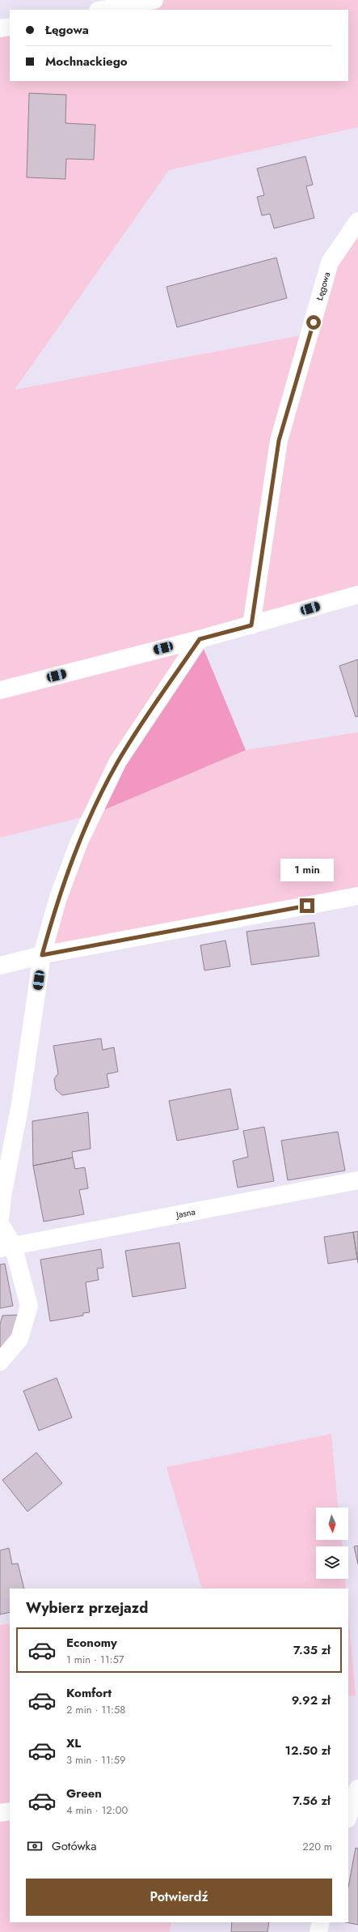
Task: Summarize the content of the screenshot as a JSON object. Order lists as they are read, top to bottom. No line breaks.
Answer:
{"streets":{"street":["Łęgowa","Jasna"]},"north":"bottom","page":{"banner":["Łęgowa","Mochnackiego"],"bubble":"1 min","heading":"Wybierz przejazd","list":[{"name":"Economy","note":"1 min · 11:57","value":"7.35 zł"},{"name":"Komfort","note":"2 min · 11:58","value":"9.92 zł"},{"name":"XL","note":"3 min · 11:59","value":"12.50 zł"},{"name":"Green","note":"4 min · 12:00","value":"7.56 zł"}],"pay":["Gotówka","220 m"],"buttons":"Potwierdź"}}
